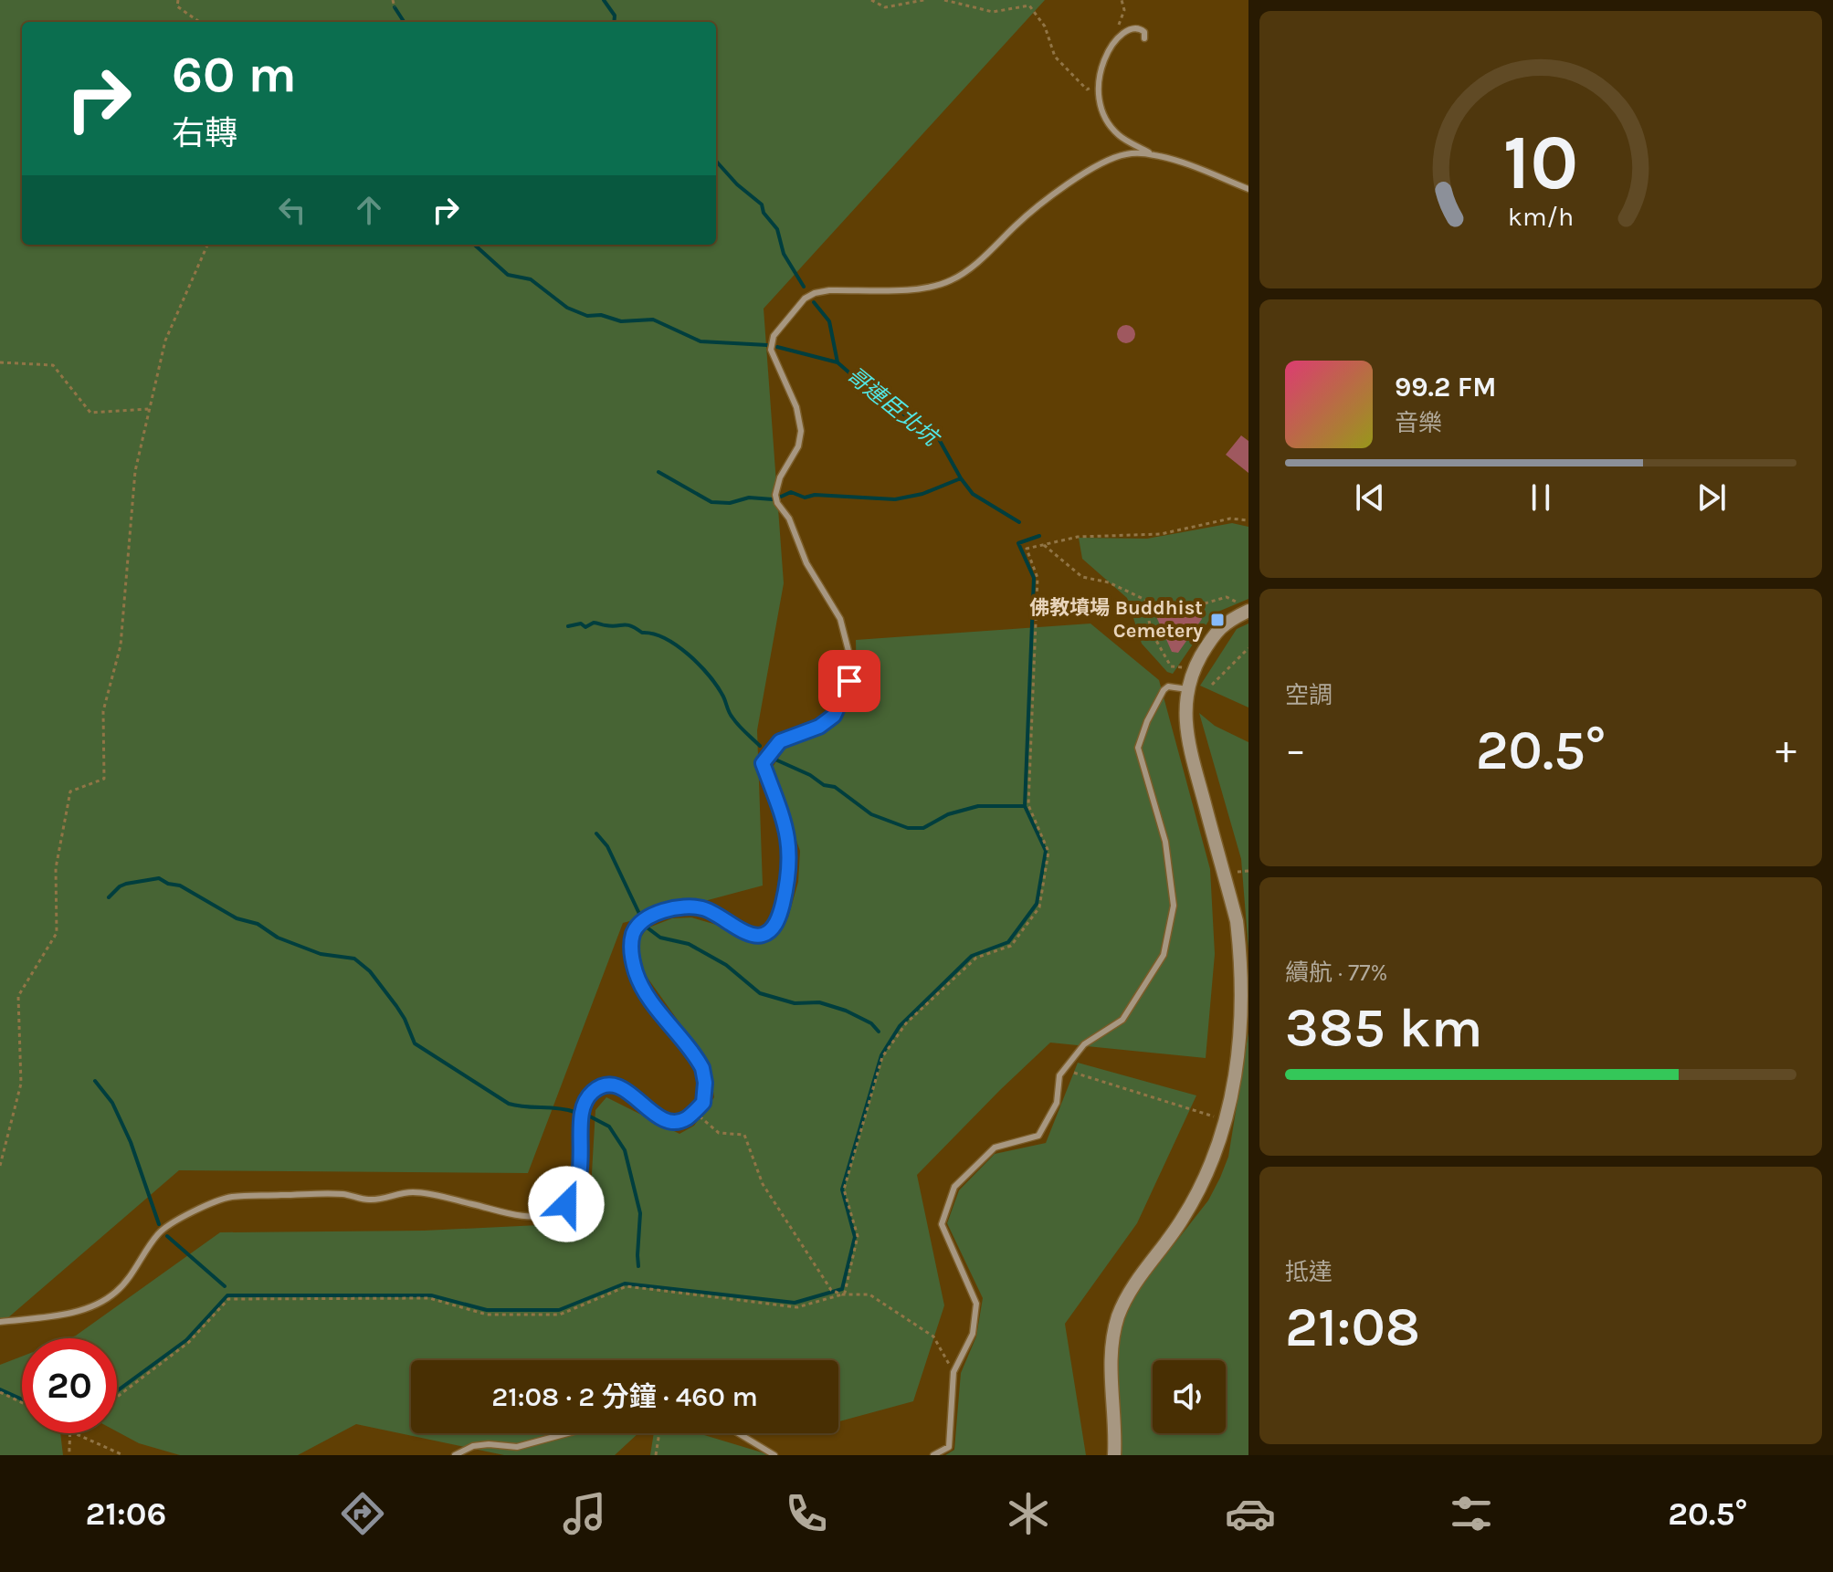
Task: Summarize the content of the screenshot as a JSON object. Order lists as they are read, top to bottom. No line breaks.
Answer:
{"water":["哥連臣北坑"],"places":{"transit":["佛教墳場 Buddhist Cemetery"]},"page":{"turn":["60 m","右轉"],"song":["99.2 FM","音樂"],"tile":["空調",["續航 · 77%","385 km"],["抵達","21:08"]],"heat":["−","20.5°","+"],"limit":"20","trip":"21:08 · 2 分鐘 · 460 m","tabs":["21:06","20.5°"],"gauge":["10","km/h"]}}
